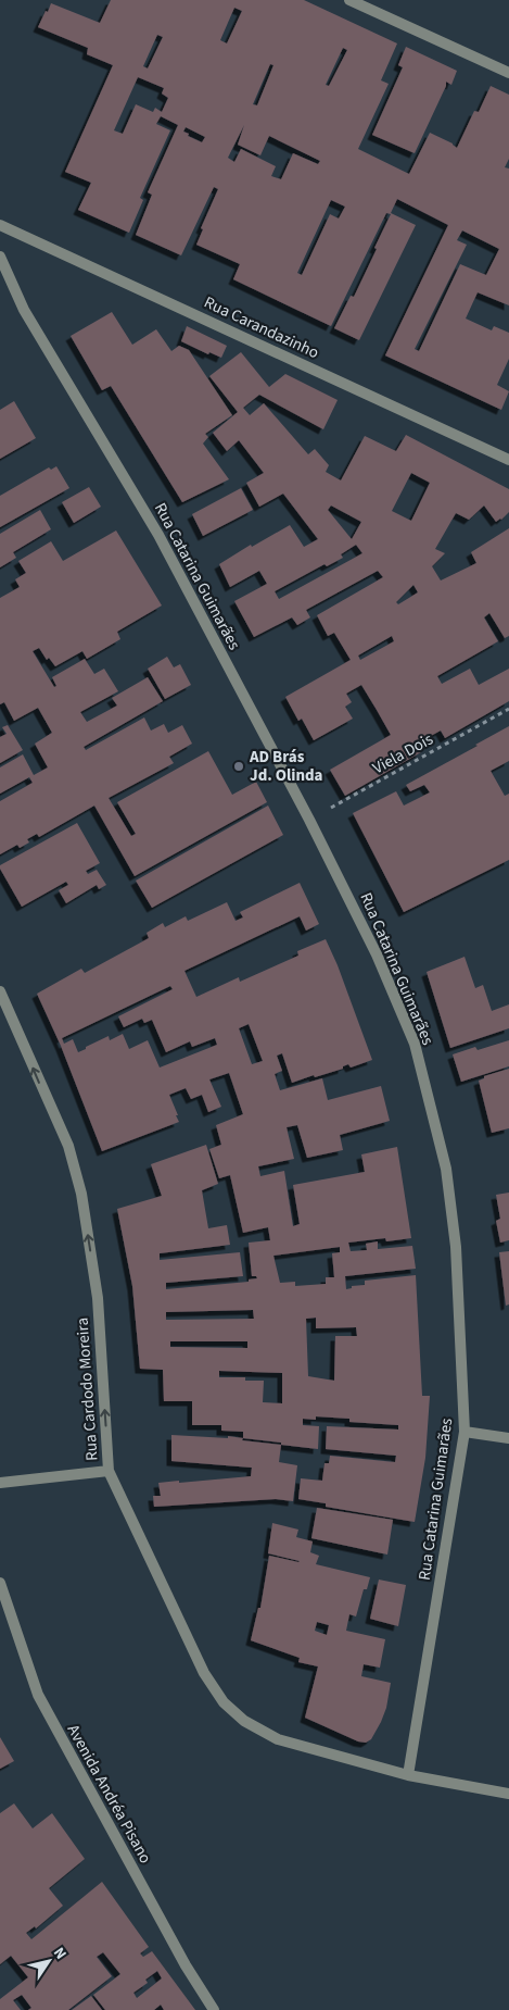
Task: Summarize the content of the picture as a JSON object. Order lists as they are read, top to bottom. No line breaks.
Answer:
{"streets":{"street":["Rua Carandazinho","Rua Catarina Guimarães","Rua Cardodo Moreira","Avenida Andréa Pisano"],"path":["Viela Dois"]},"crossings":[["Rua Catarina Guimarães","Viela Dois"],["Rua Catarina Guimarães","Rua Cardodo Moreira"]],"one_way":["Rua Cardodo Moreira"],"places":["AD Brás Jd. Olinda"],"north":"top right"}
